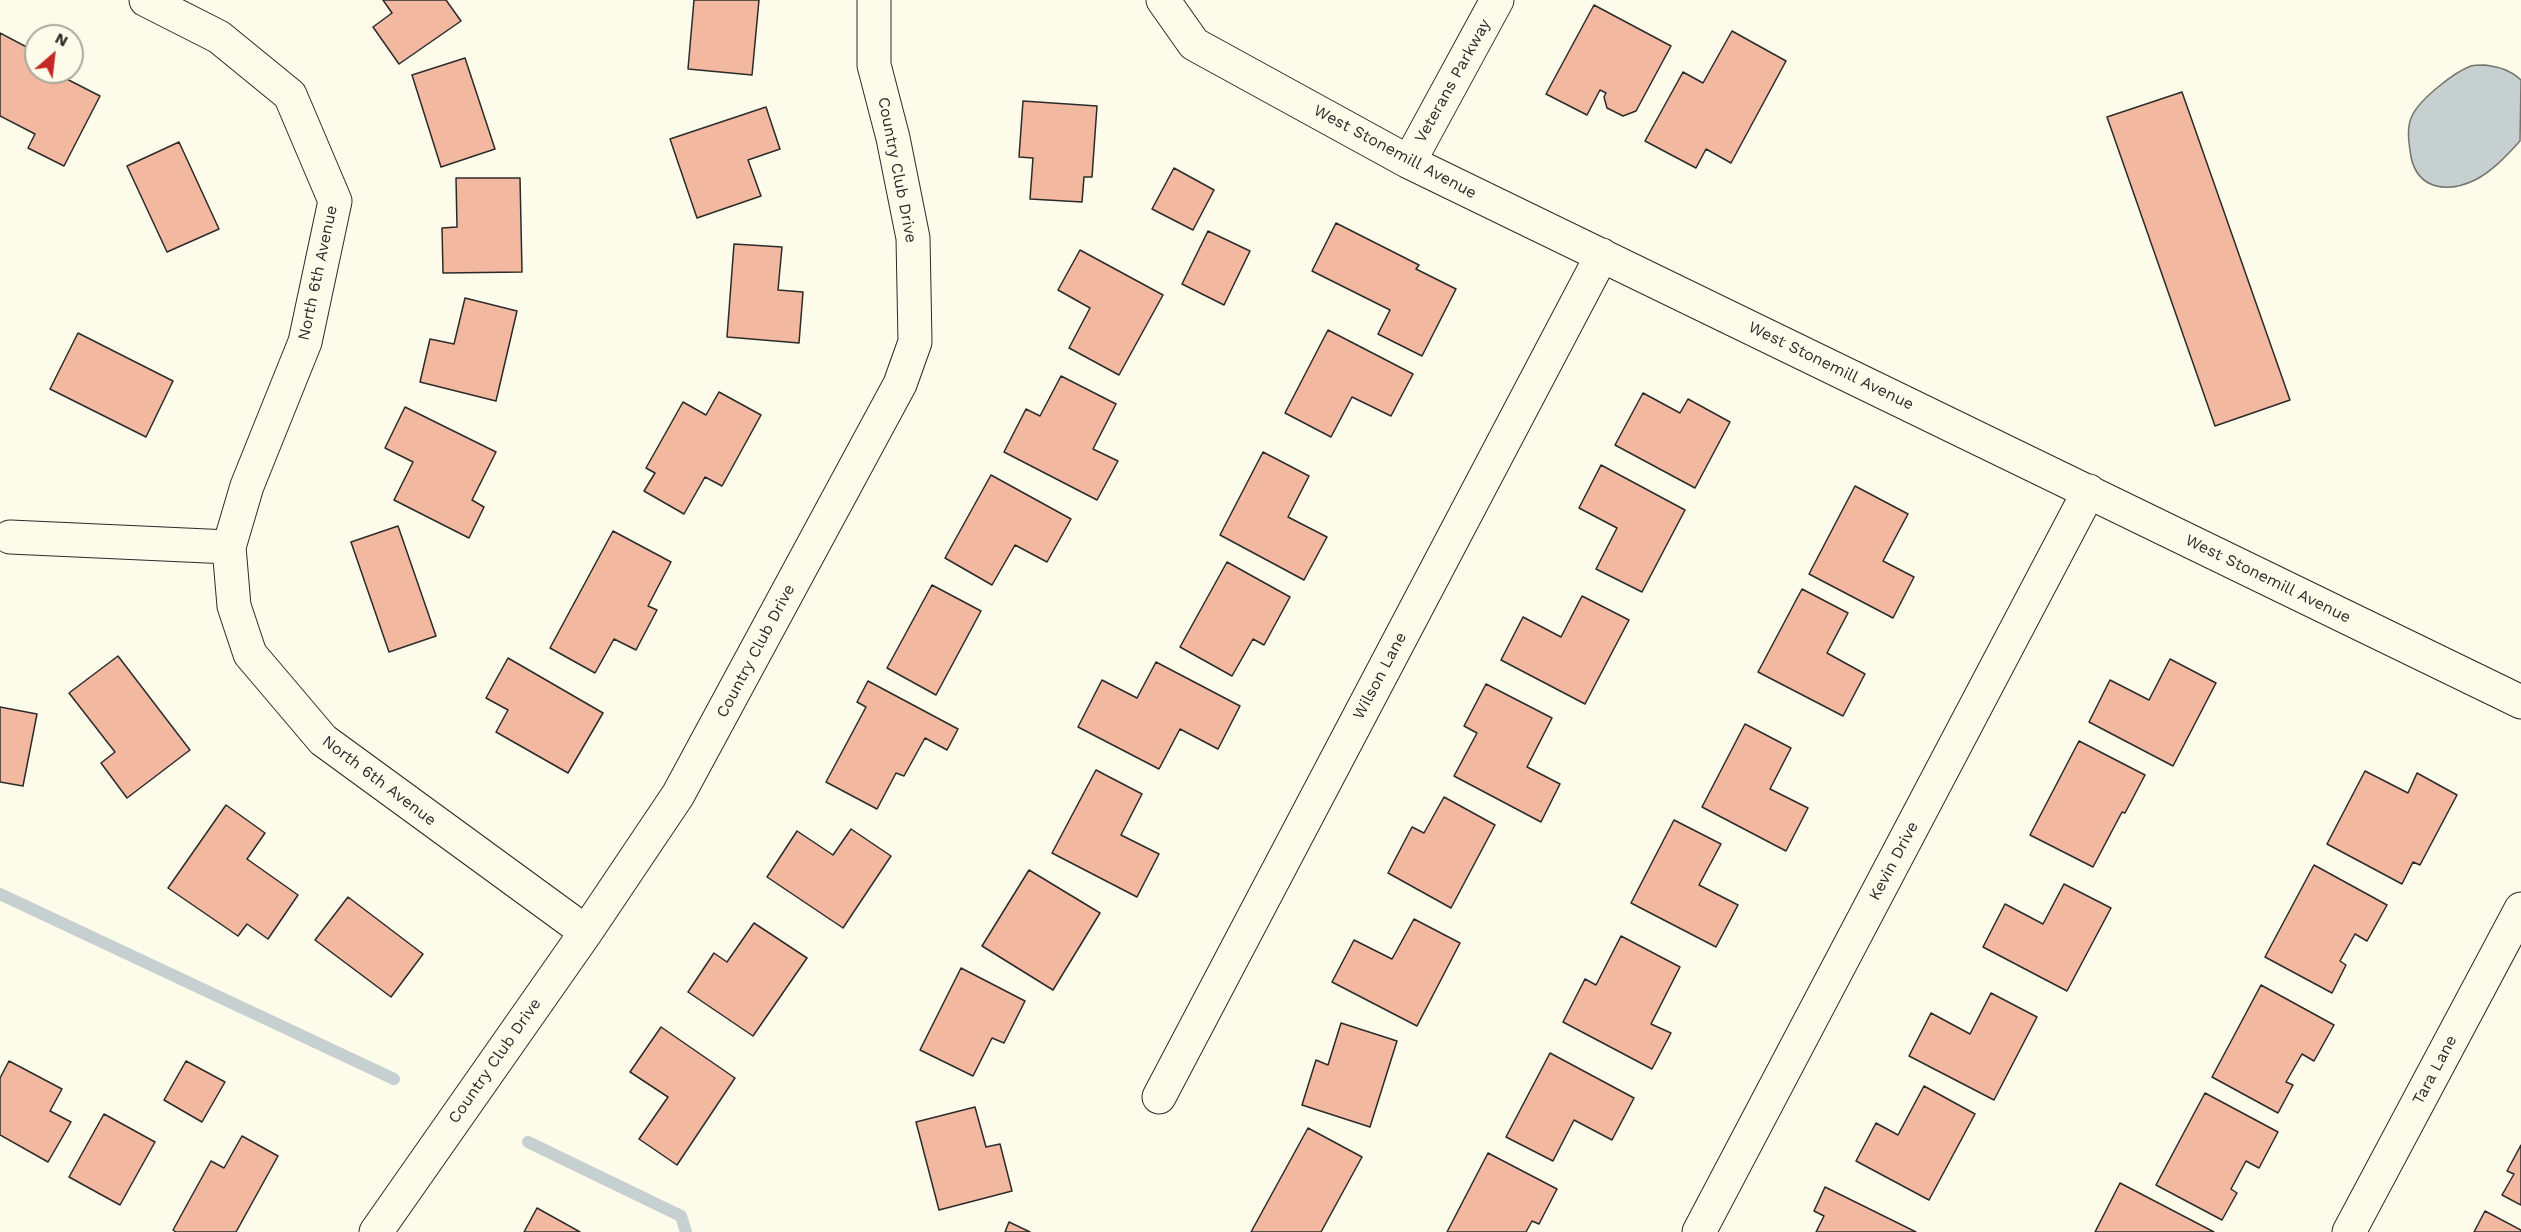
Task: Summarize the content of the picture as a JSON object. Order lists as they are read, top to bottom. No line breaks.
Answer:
{"streets":{"street":["Veterans Parkway","West Stonemill Avenue","Country Club Drive","North 6th Avenue","Wilson Lane","Kevin Drive","Tara Lane"]},"crossings":[["Veterans Parkway","West Stonemill Avenue"],["West Stonemill Avenue","Wilson Lane"],["West Stonemill Avenue","Kevin Drive"],["Country Club Drive","North 6th Avenue"]],"north":"top right"}
